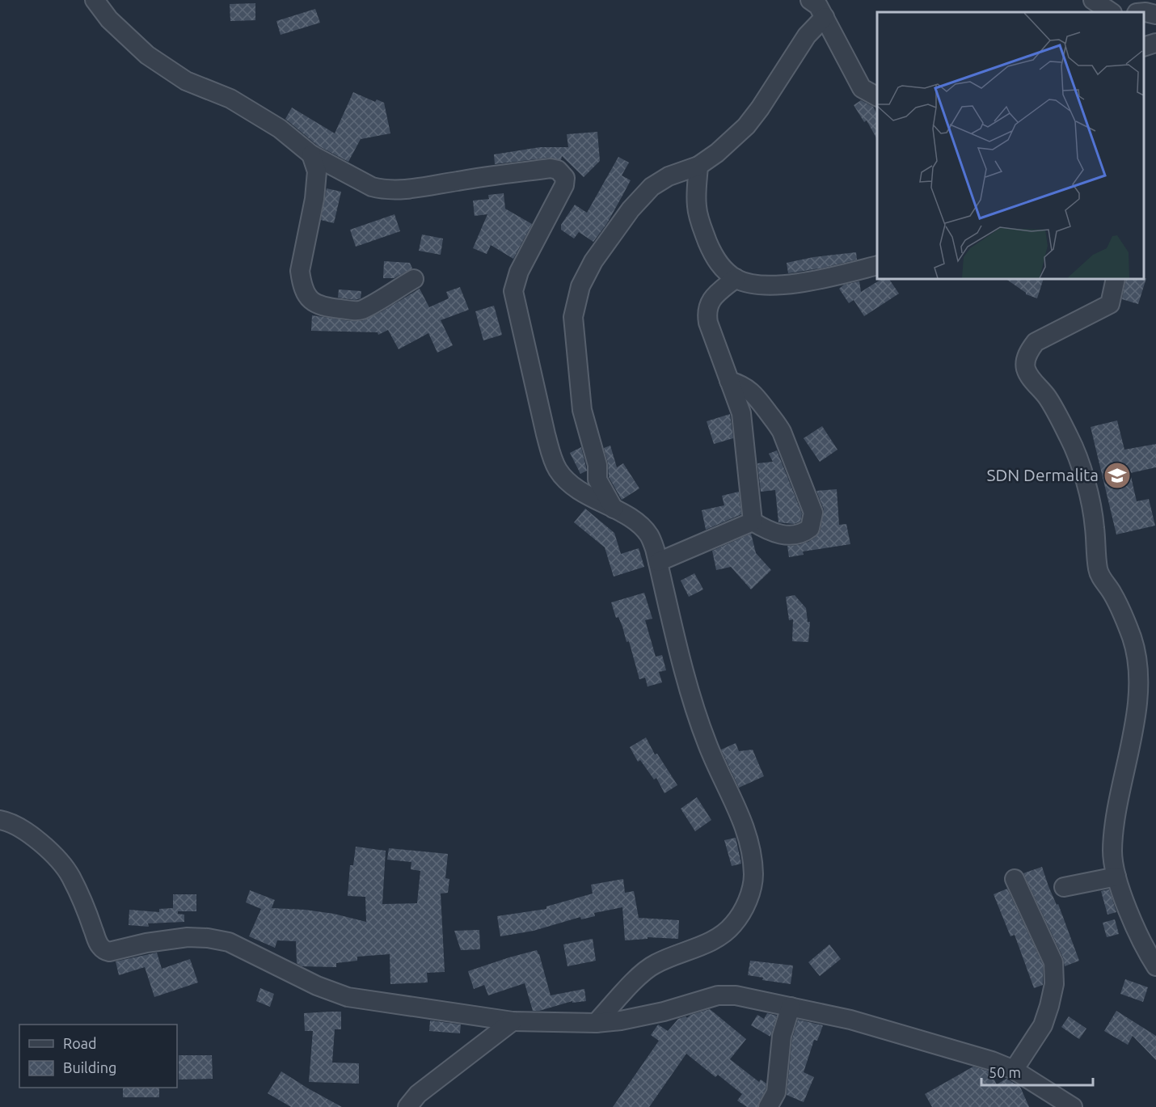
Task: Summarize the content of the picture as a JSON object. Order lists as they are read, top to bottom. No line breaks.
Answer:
{"places":{"school or university":["SDN Dermalita"]},"legend":["Road","Building"],"scale_bar":"50 m"}
